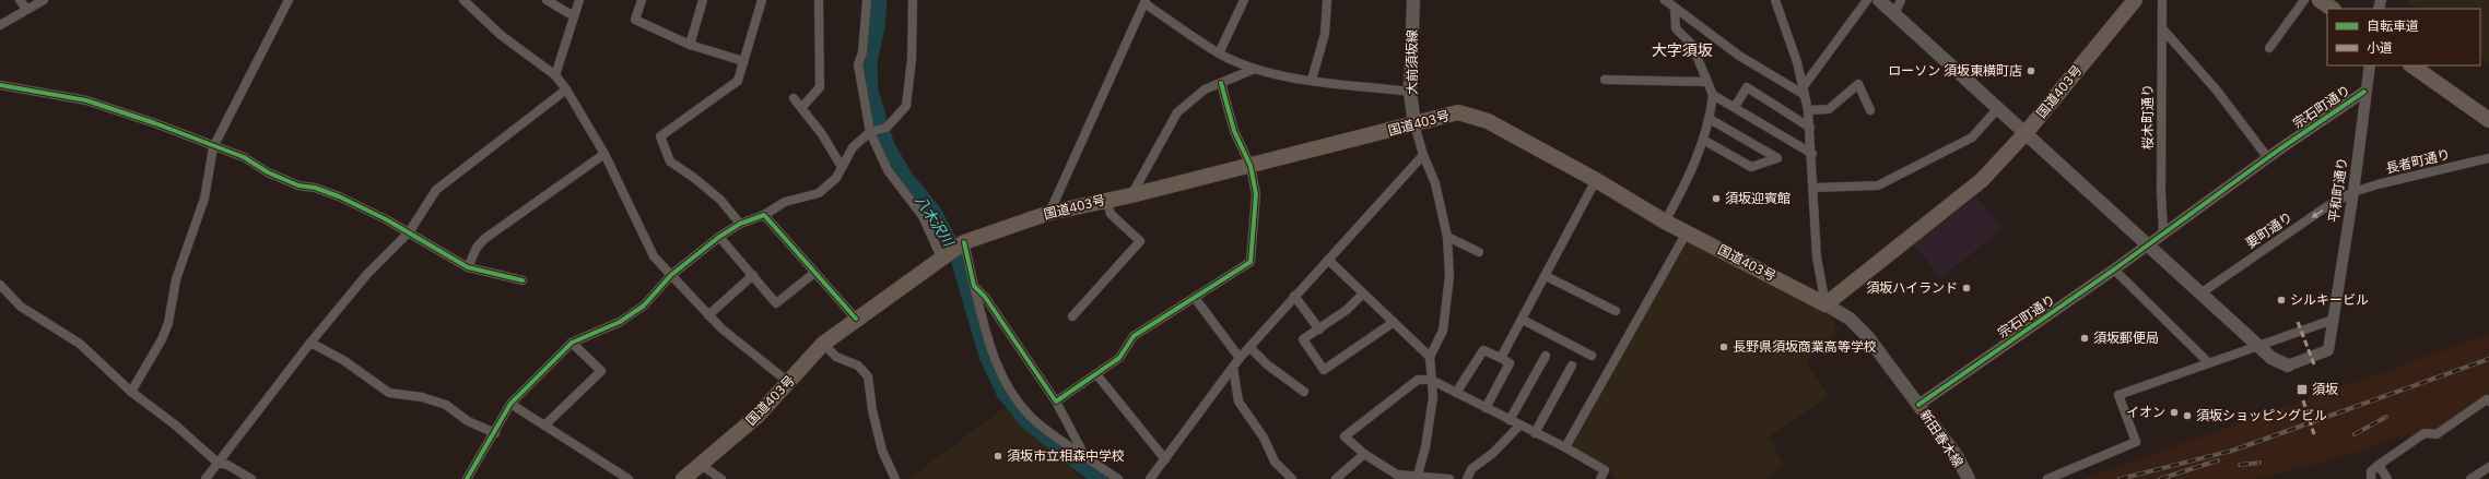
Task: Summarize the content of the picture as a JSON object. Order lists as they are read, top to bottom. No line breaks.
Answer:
{"streets":{"highway":["国道403号"],"main road":["大前須坂線","新田春木線"],"street":["宗石町通り","桜木町通り","長者町通り","平和町通り","要町通り"]},"crossings":[["大前須坂線","国道403号"],["国道403号","新田春木線"],["宗石町通り","桜木町通り"],["宗石町通り","平和町通り"],["宗石町通り","新田春木線"],["長者町通り","平和町通り"],["長者町通り","要町通り"],["平和町通り","要町通り"]],"one_way":["要町通り"],"districts":["大字須坂"],"water":["八木沢川"],"places":{"other":["ローソン 須坂東横町店","須坂迎賓館","須坂ハイランド","シルキービル","須坂郵便局","長野県須坂商業高等学校","イオン","須坂ショッピングビル","須坂市立相森中学校"],"transit":["須坂"]},"legend":["自転車道","小道"]}
